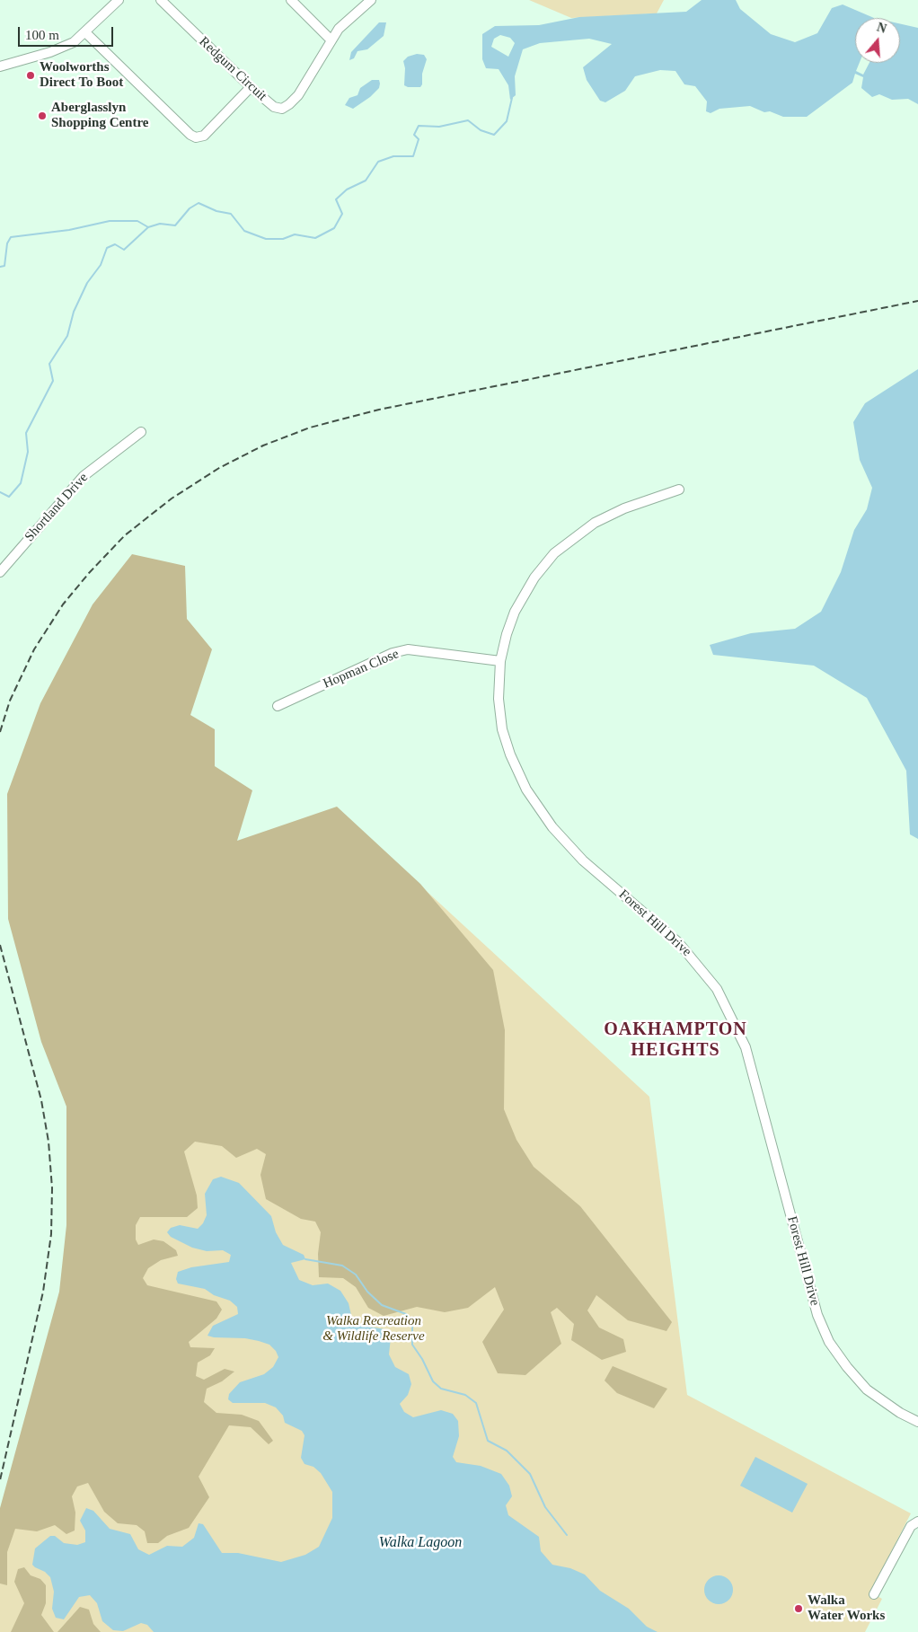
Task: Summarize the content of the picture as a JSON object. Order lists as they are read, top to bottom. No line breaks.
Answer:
{"streets":{"street":["Redgum Circuit","Shortland Drive","Hopman Close","Forest Hill Drive"]},"crossings":[["Hopman Close","Forest Hill Drive"]],"districts":["OAKHAMPTON HEIGHTS"],"water":["Walka Lagoon"],"parks":["Walka Recreation & Wildlife Reserve"],"places":["Woolworths Direct To Boot","Aberglasslyn Shopping Centre","Walka Water Works"],"scale_bar":"100 m","north":"top"}
